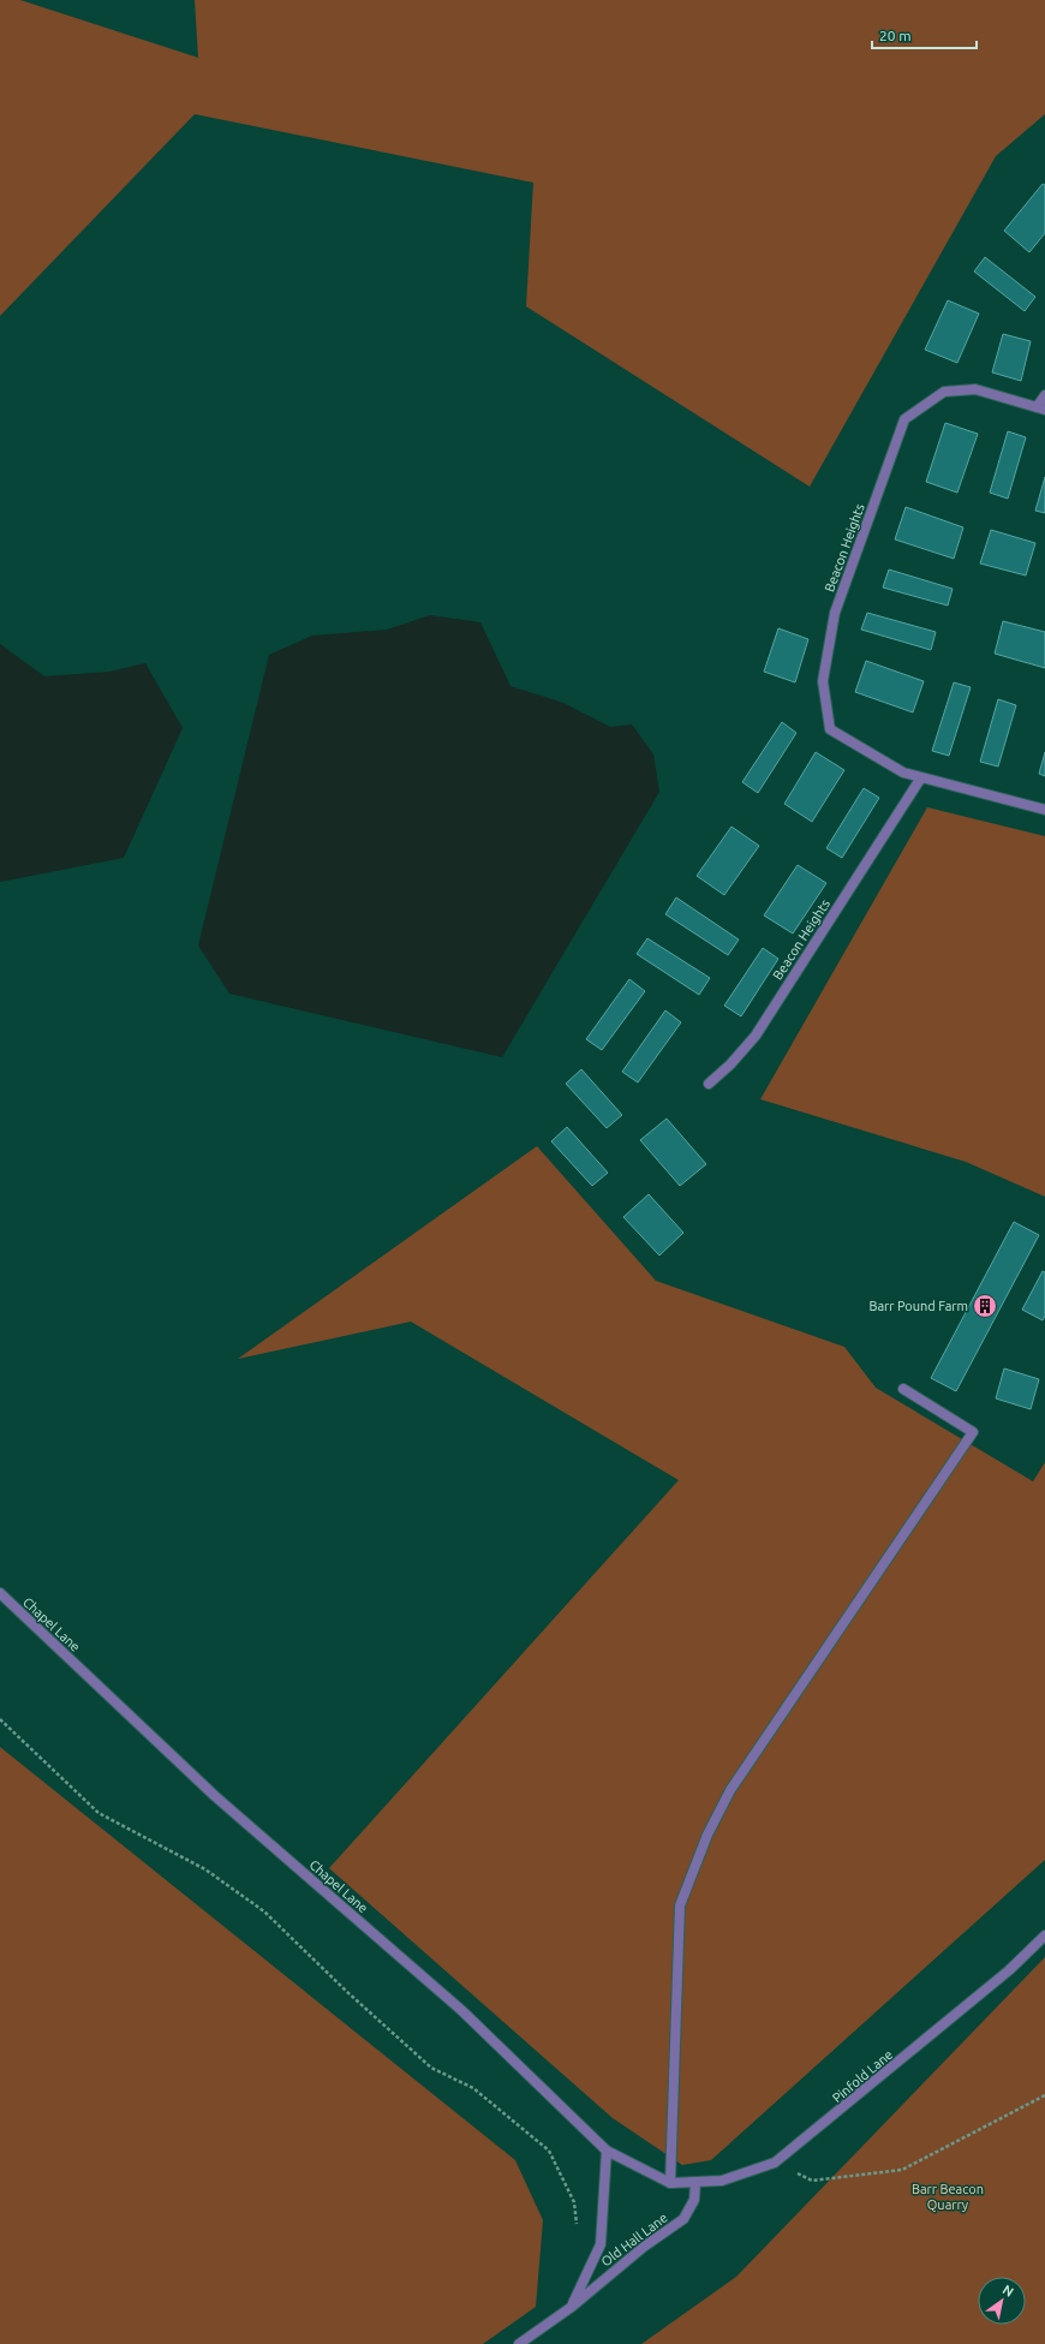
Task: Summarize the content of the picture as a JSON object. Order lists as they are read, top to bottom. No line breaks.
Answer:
{"streets":{"street":["Beacon Heights","Chapel Lane","Pinfold Lane","Old Hall Lane"]},"crossings":[["Chapel Lane","Pinfold Lane"],["Chapel Lane","Old Hall Lane"],["Pinfold Lane","Old Hall Lane"]],"parks":["Barr Beacon Quarry"],"places":{"building":["Barr Pound Farm"]},"scale_bar":"20 m","north":"top right"}
